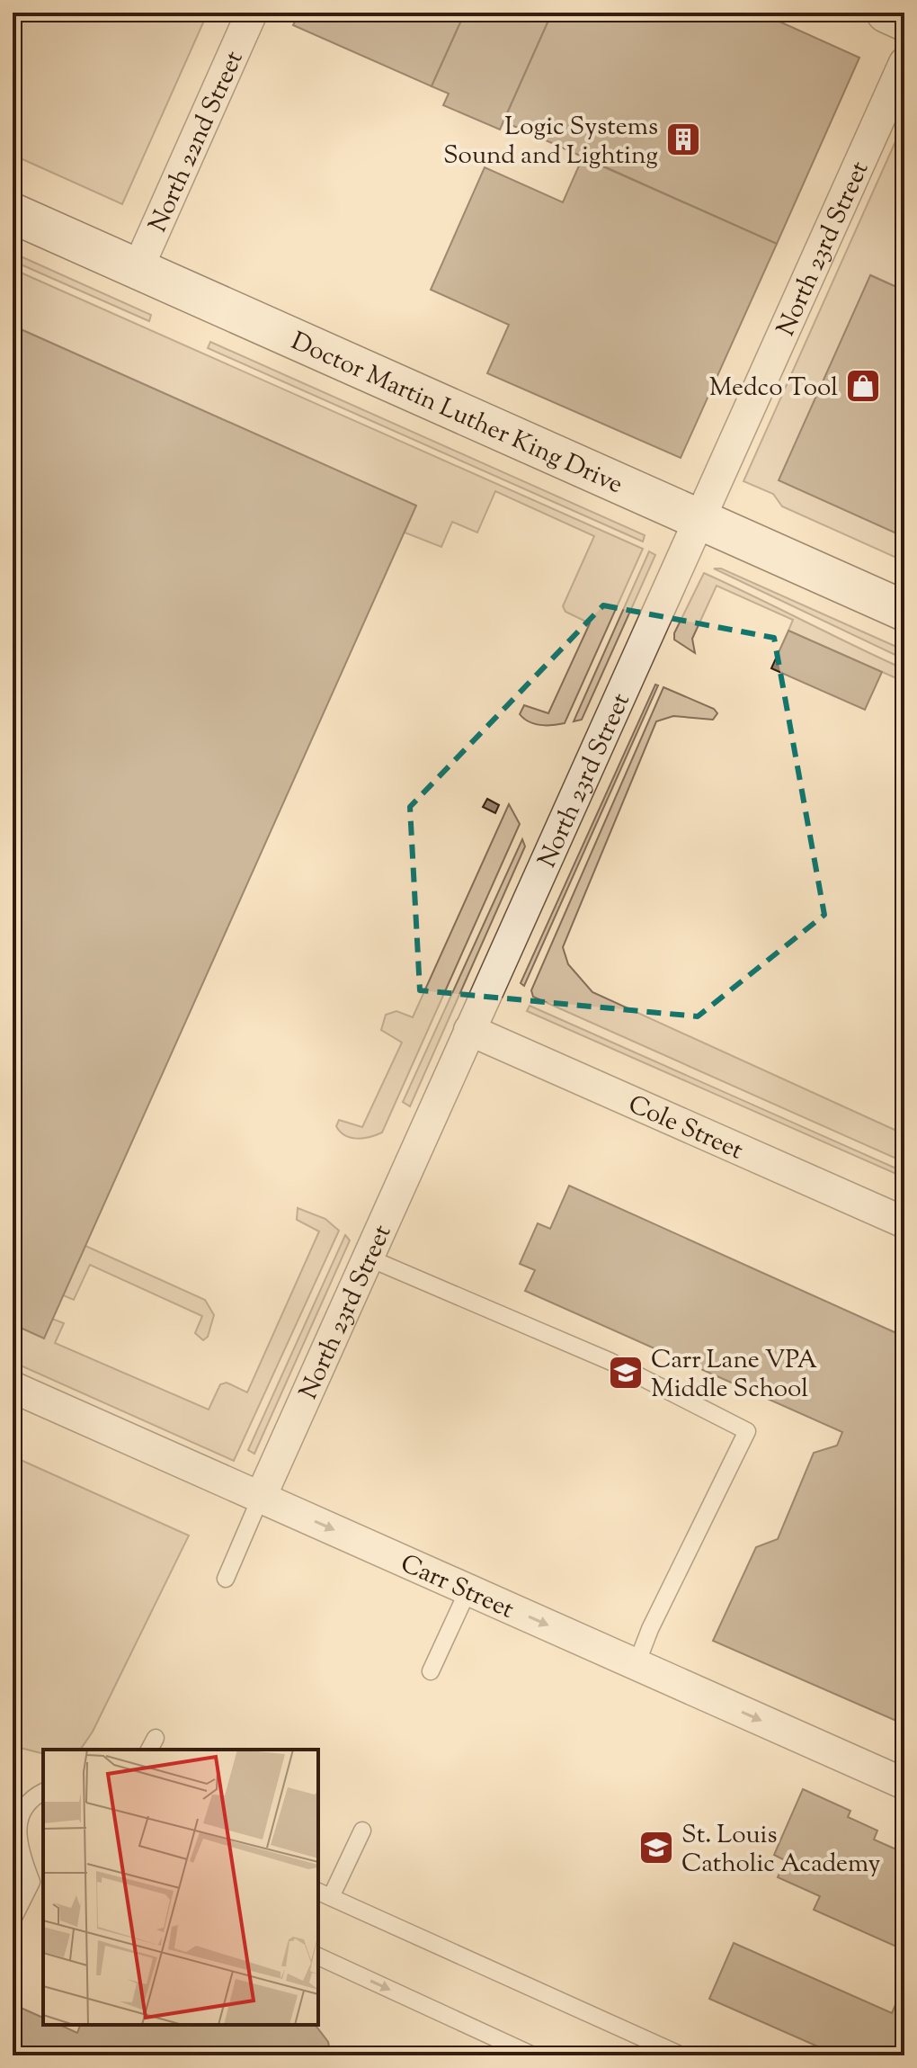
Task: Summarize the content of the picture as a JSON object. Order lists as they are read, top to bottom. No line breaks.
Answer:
{"streets":{"main road":["Doctor Martin Luther King Drive"],"street":["North 22nd Street","North 23rd Street","Cole Street","Carr Street"]},"crossings":[["North 22nd Street","Doctor Martin Luther King Drive"],["North 23rd Street","Doctor Martin Luther King Drive"],["North 23rd Street","Cole Street"],["North 23rd Street","Carr Street"]],"one_way":["Carr Street"],"places":{"building":["Logic Systems Sound and Lighting"],"shop":["Medco Tool"],"school or university":["Carr Lane VPA Middle School","St. Louis Catholic Academy"]}}
